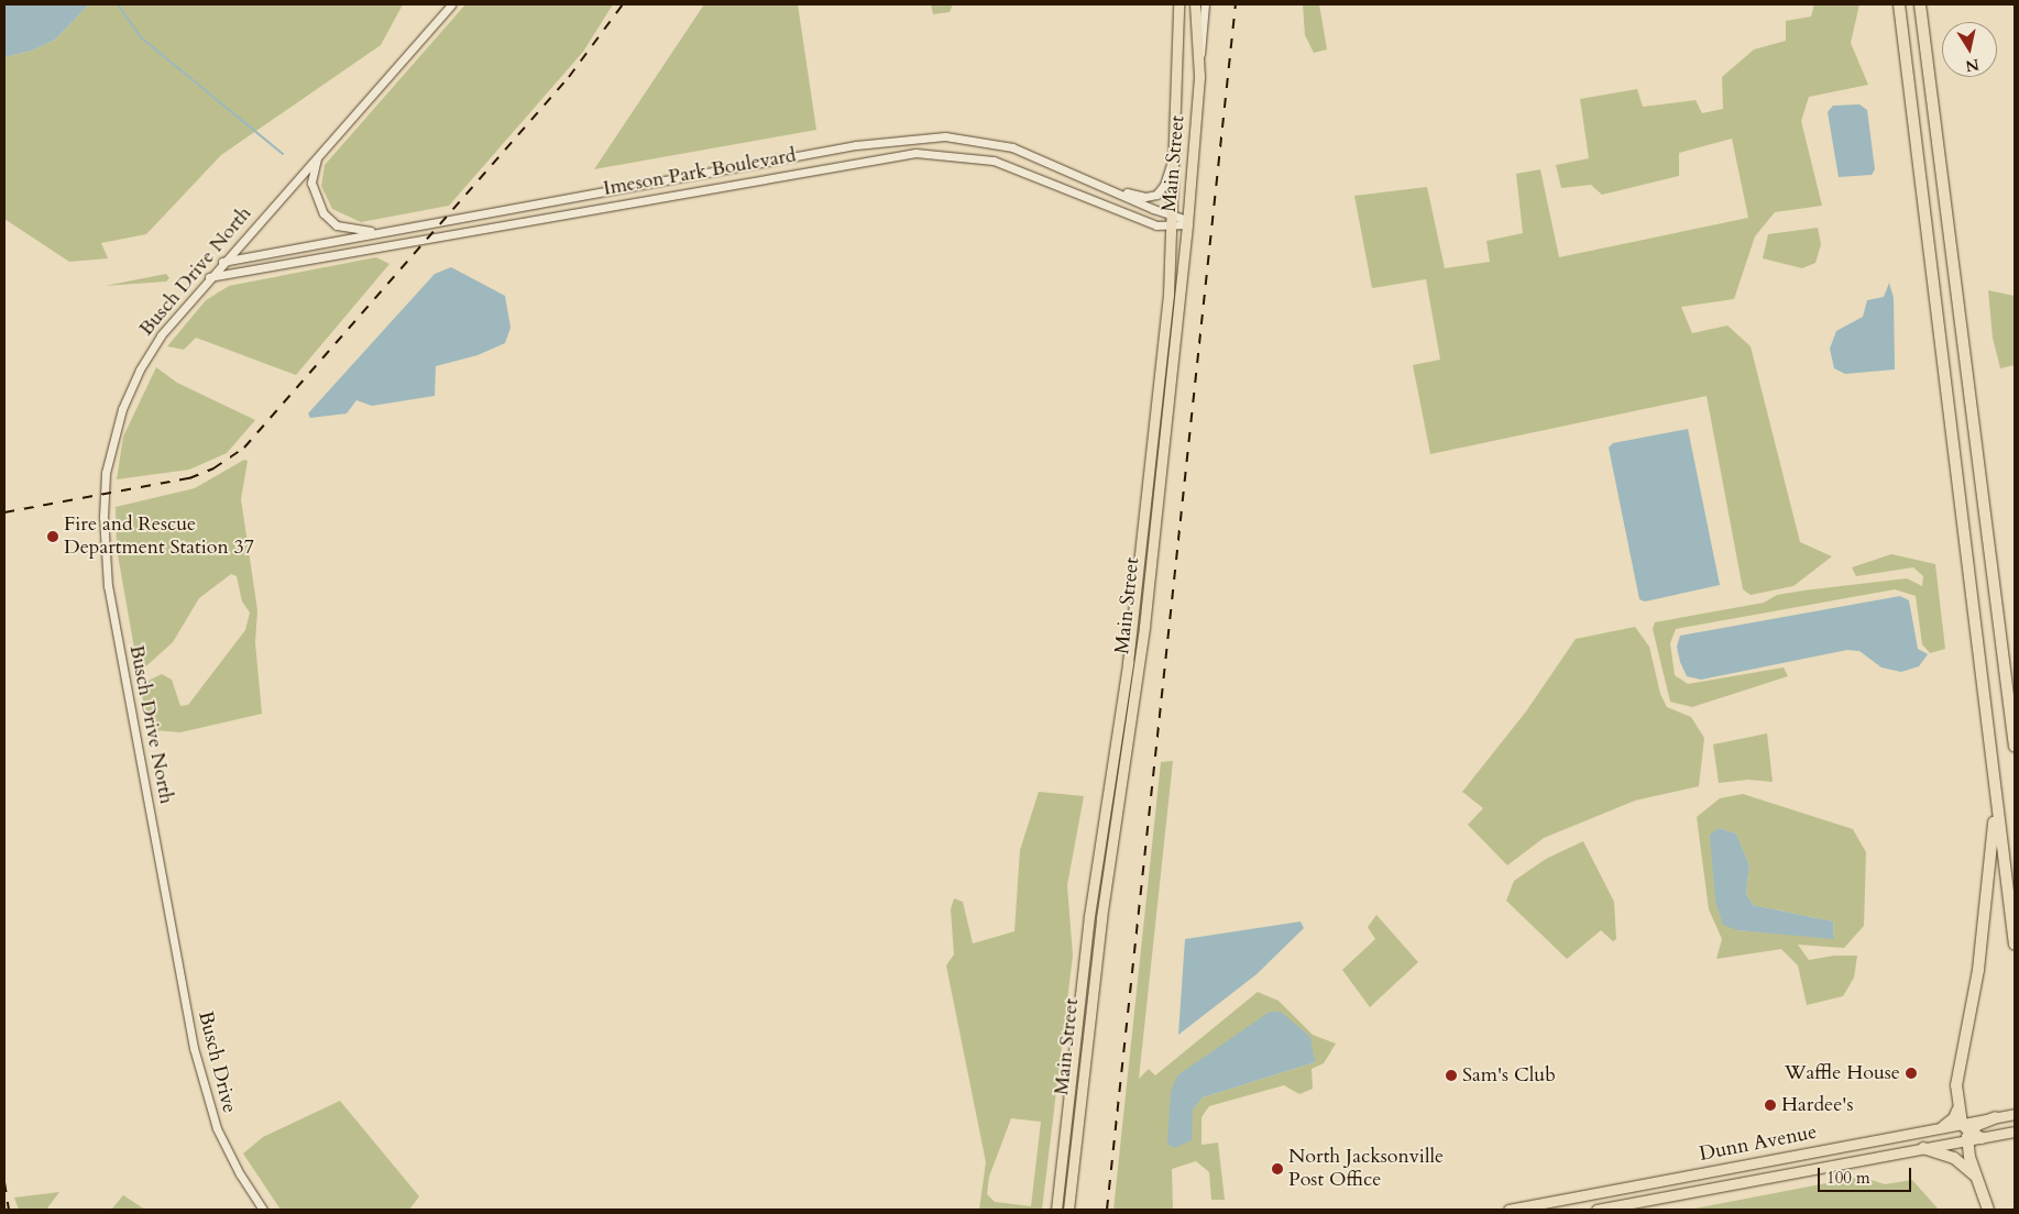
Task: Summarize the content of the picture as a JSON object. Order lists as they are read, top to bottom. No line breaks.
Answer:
{"streets":{"main road":["Main Street","Dunn Avenue"],"street":["Imeson Park Boulevard","Busch Drive North","Busch Drive"]},"crossings":[["Main Street","Imeson Park Boulevard"],["Imeson Park Boulevard","Busch Drive North"],["Busch Drive North","Busch Drive"]],"places":["Fire and Rescue Department Station 37","Waffle House","Sam's Club","Hardee's","North Jacksonville Post Office"],"scale_bar":"100 m","north":"bottom"}
